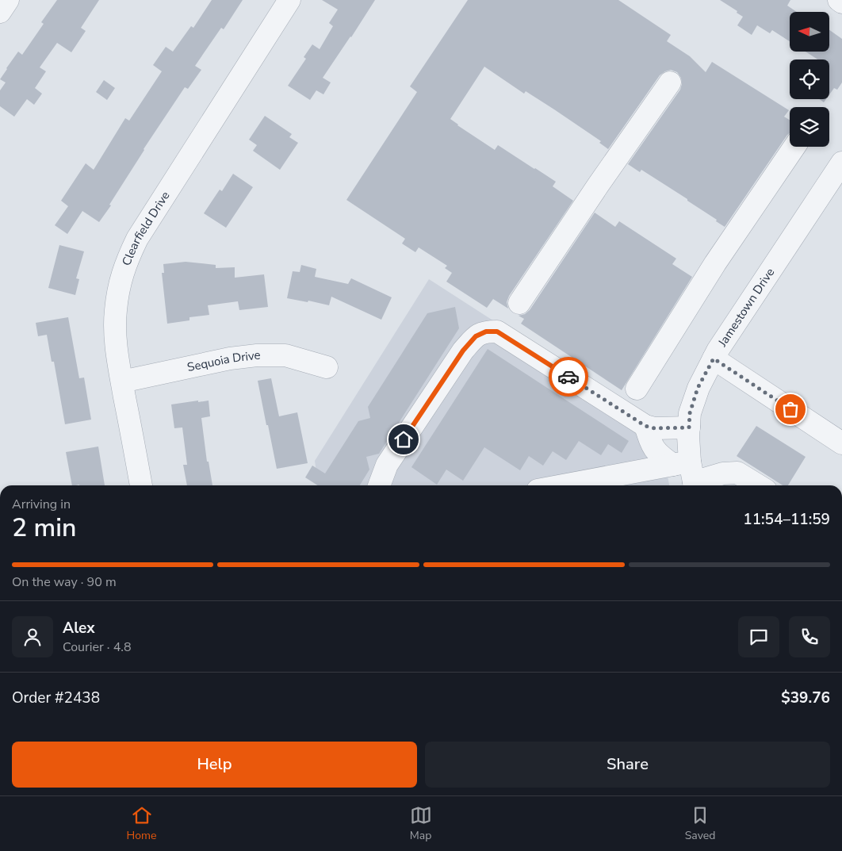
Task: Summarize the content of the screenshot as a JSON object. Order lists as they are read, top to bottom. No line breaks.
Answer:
{"streets":{"street":["Clearfield Drive","Jamestown Drive","Sequoia Drive"]},"crossings":[["Clearfield Drive","Sequoia Drive"]],"north":"left","page":{"heading":["2 min","Arriving in","11:54–11:59"],"panel":["Alex","Courier · 4.8","Order #2438","$39.76"],"bar":"On the way · 90 m","buttons":["Help","Share"],"tabs":["Home","Map","Saved"]}}
